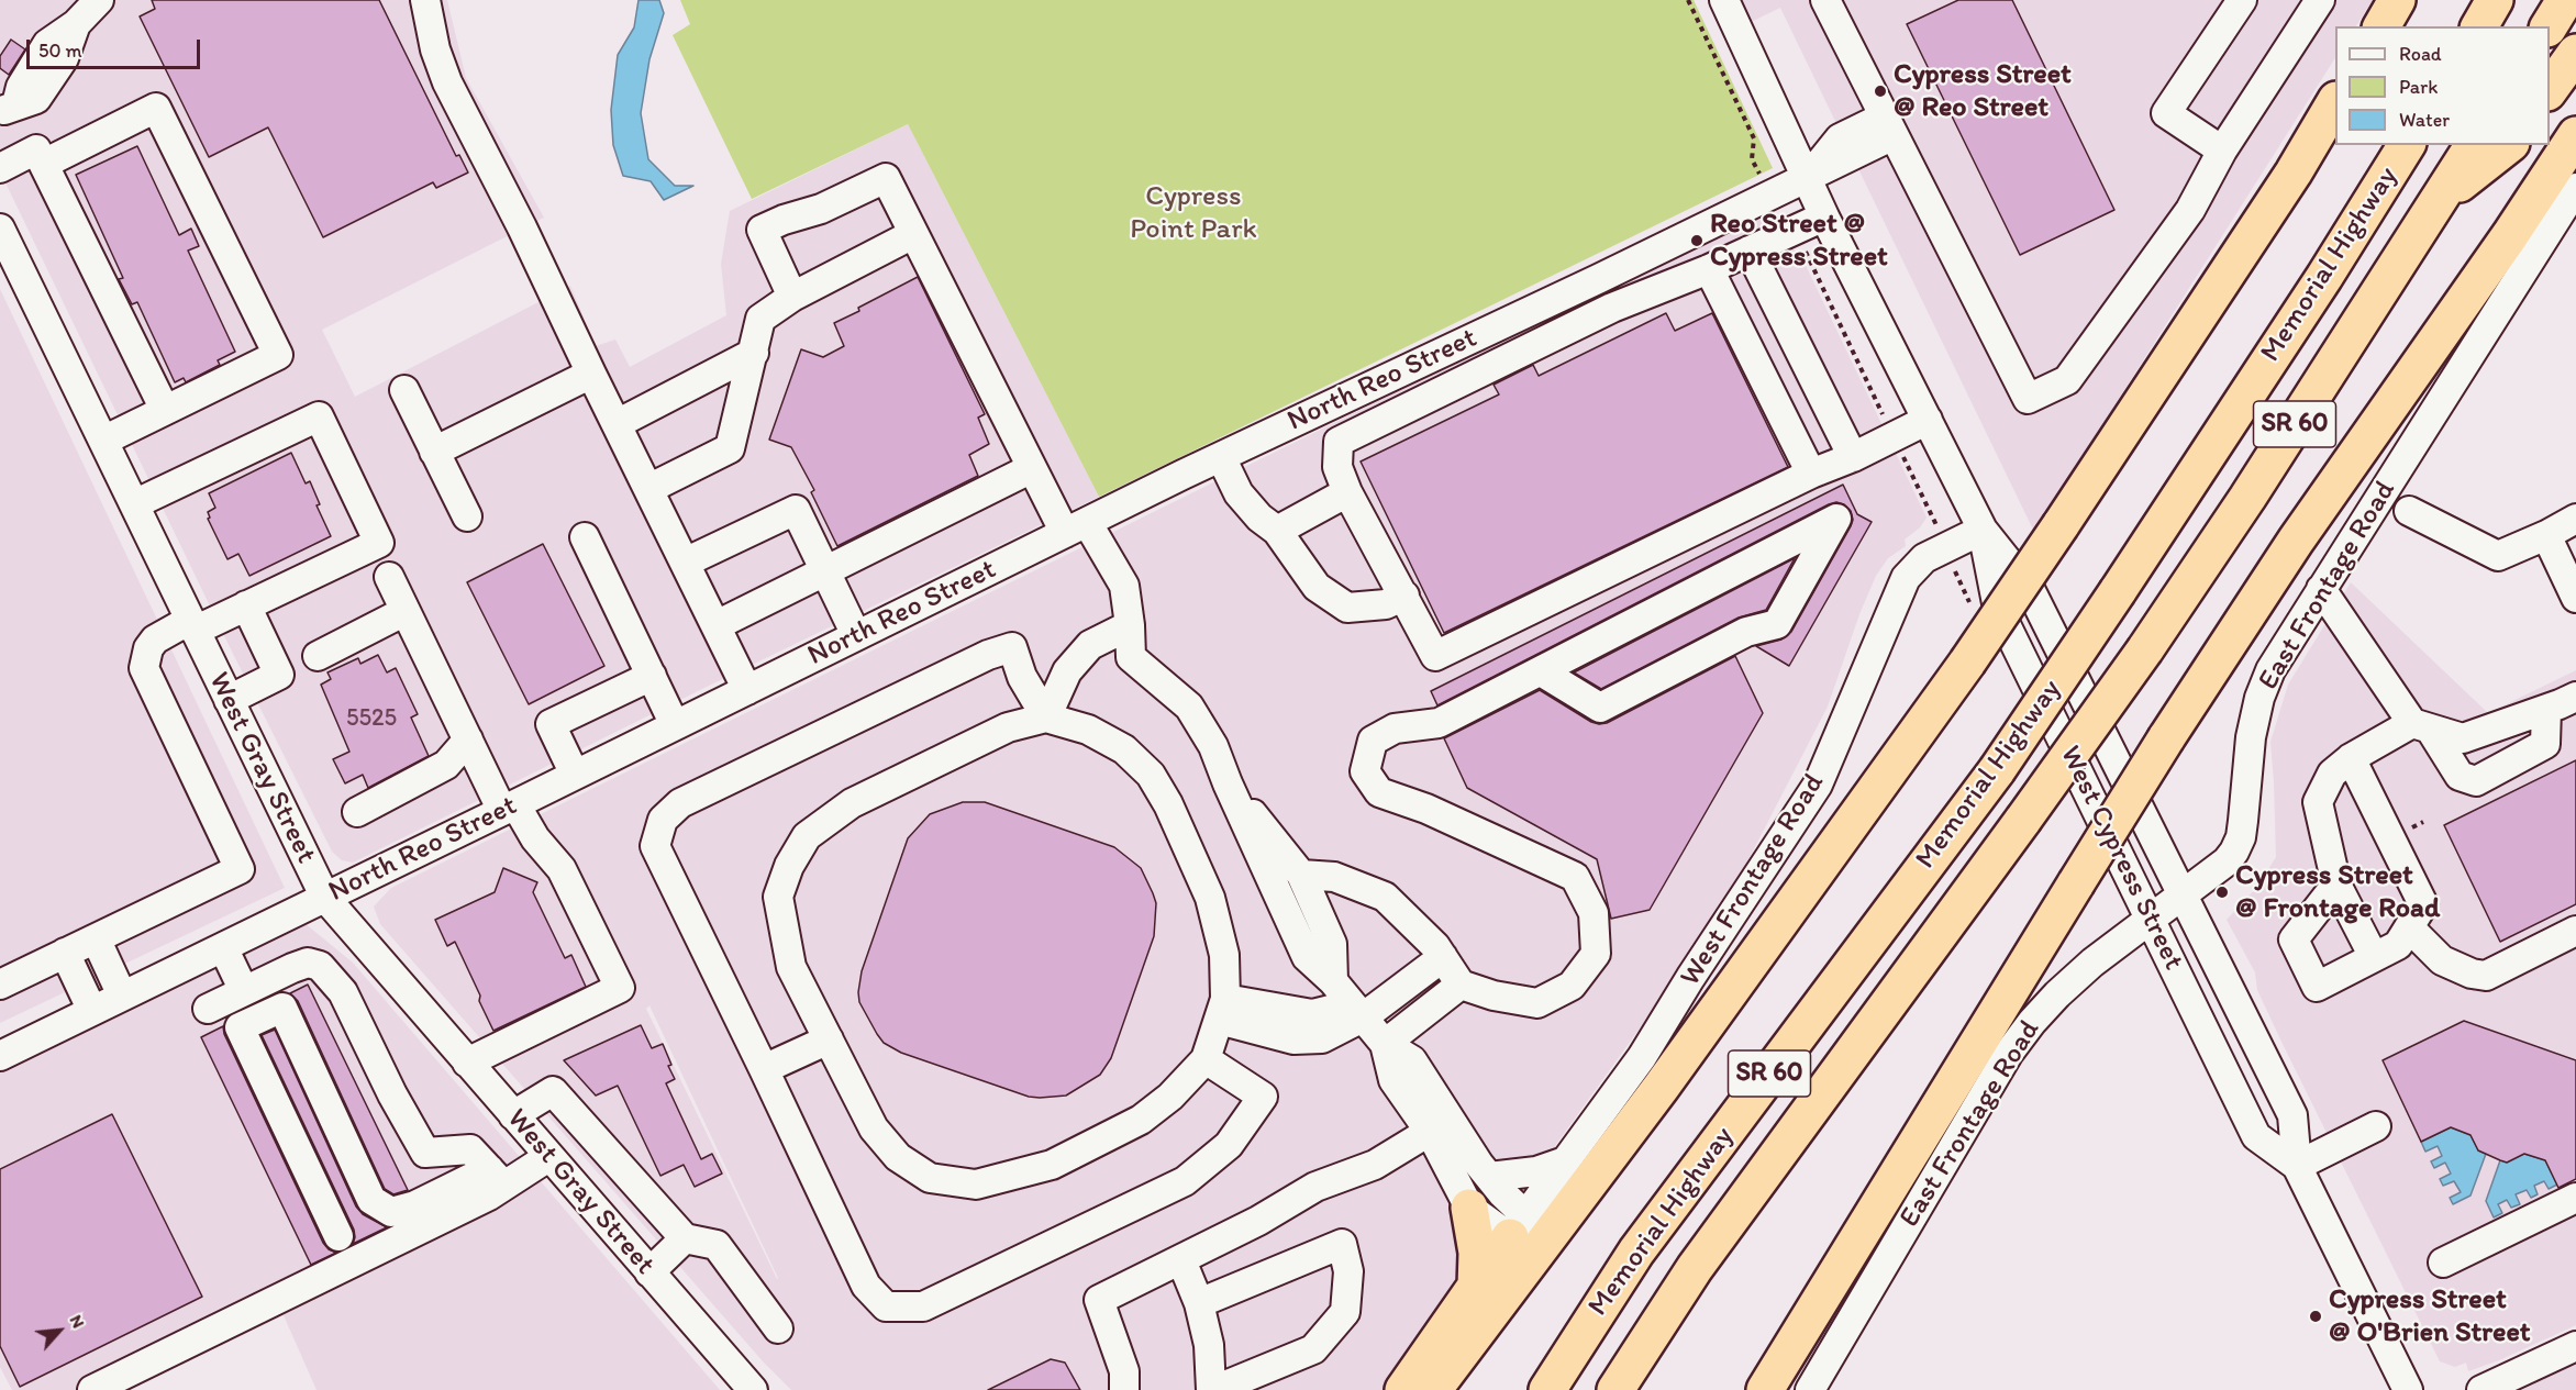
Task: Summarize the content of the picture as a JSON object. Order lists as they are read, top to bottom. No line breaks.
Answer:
{"streets":{"highway":["Memorial Highway","SR 60"],"street":["North Reo Street","East Frontage Road","West Gray Street","West Cypress Street","West Frontage Road"]},"crossings":[["North Reo Street","West Gray Street"],["North Reo Street","West Cypress Street"],["East Frontage Road","West Cypress Street"],["West Cypress Street","West Frontage Road"]],"parks":["Cypress Point Park"],"places":["Cypress Street @ Reo Street","Reo Street @ Cypress Street","Cypress Street @ Frontage Road","Cypress Street @ O'Brien Street"],"house_numbers":["5525"],"legend":["Road","Park","Water"],"scale_bar":"50 m","north":"top right"}
